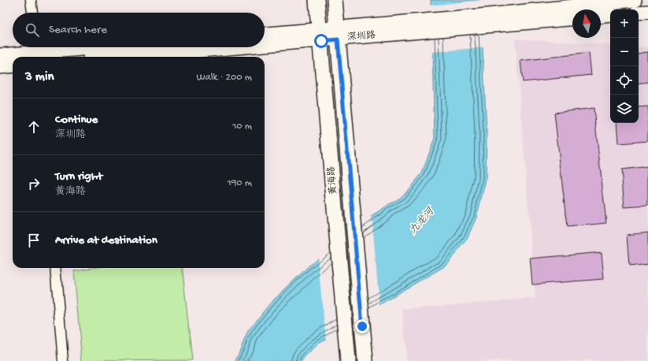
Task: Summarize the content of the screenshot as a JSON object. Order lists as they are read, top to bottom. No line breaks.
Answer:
{"streets":{"main road":["深圳路","黄海路"]},"crossings":[["深圳路","黄海路"]],"water":["九龙河"],"north":"top","page":{"map_buttons":["+","−"],"search":"Search here","heading":["3 min","Walk · 200 m"],"list":[["Continue","深圳路","10 m"],["Turn right","黄海路","190 m"],"Arrive at destination"]}}
